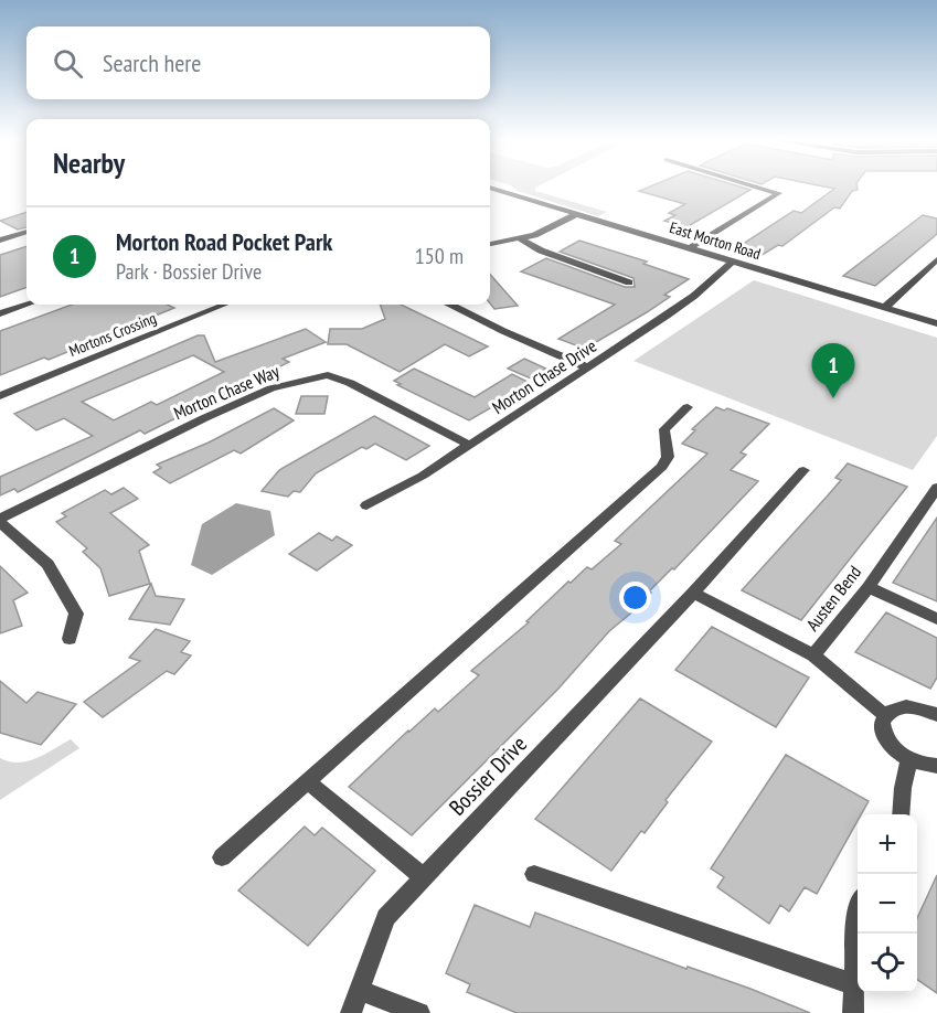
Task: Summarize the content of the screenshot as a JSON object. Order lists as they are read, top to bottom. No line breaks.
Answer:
{"streets":{"street":["East Morton Road","Mortons Crossing","Morton Chase Drive","Morton Chase Way","Austen Bend","Bossier Drive"]},"crossings":[["East Morton Road","Morton Chase Drive"],["Morton Chase Drive","Morton Chase Way"]],"page":{"search":"Search here","heading":"Nearby","list":[{"mark":"1","name":"Morton Road Pocket Park","note":"Park · Bossier Drive","value":"150 m"}],"pins":"1","map_buttons":["+","−"]}}
